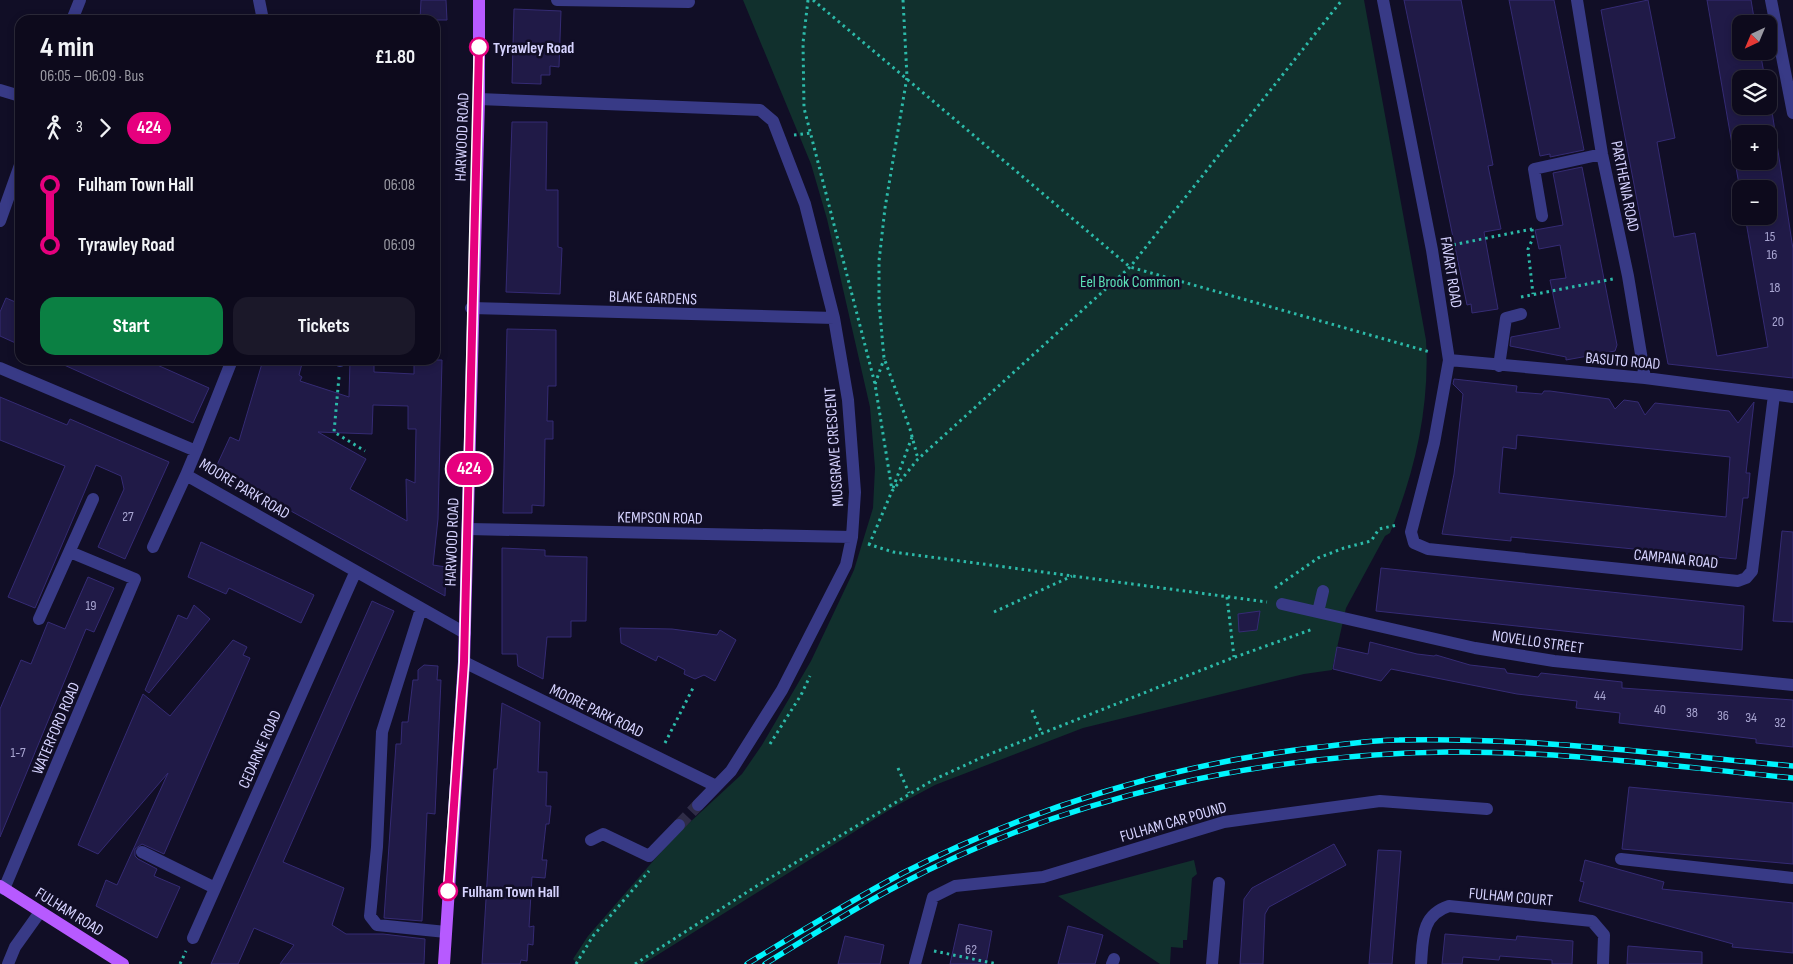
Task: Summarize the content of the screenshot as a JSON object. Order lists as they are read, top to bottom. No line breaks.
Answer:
{"streets":{"main road":["HARWOOD ROAD","FULHAM ROAD"],"street":["PARTHENIA ROAD","FAVART ROAD","BLAKE GARDENS","BASUTO ROAD","MUSGRAVE CRESCENT","MOORE PARK ROAD","KEMPSON ROAD","CAMPANA ROAD","NOVELLO STREET","WATERFORD ROAD","CEDARNE ROAD","FULHAM CAR POUND","FULHAM COURT"]},"crossings":[["HARWOOD ROAD","BLAKE GARDENS"],["HARWOOD ROAD","MUSGRAVE CRESCENT"],["HARWOOD ROAD","MOORE PARK ROAD"],["HARWOOD ROAD","KEMPSON ROAD"],["PARTHENIA ROAD","BASUTO ROAD"],["FAVART ROAD","BASUTO ROAD"],["FAVART ROAD","CAMPANA ROAD"],["BLAKE GARDENS","MUSGRAVE CRESCENT"],["BASUTO ROAD","CAMPANA ROAD"],["MUSGRAVE CRESCENT","MOORE PARK ROAD"],["MUSGRAVE CRESCENT","KEMPSON ROAD"],["MOORE PARK ROAD","CEDARNE ROAD"],["WATERFORD ROAD","FULHAM ROAD"]],"parks":["Eel Brook Common"],"places":["Tyrawley Road","Fulham Town Hall"],"lines":["bus line 424"],"house_numbers":["15","16","18","20","27","19","44","40","38","36","34","32","1-7","62"],"north":"bottom left","page":{"on_map":"424","map_buttons":["+","−"],"heading":["4 min","06:05 – 06:09 · Bus","£1.80"],"legs":["3","424"],"list":[{"name":"Fulham Town Hall","value":"06:08"},{"name":"Tyrawley Road","value":"06:09"}],"buttons":["Start","Tickets"]}}
